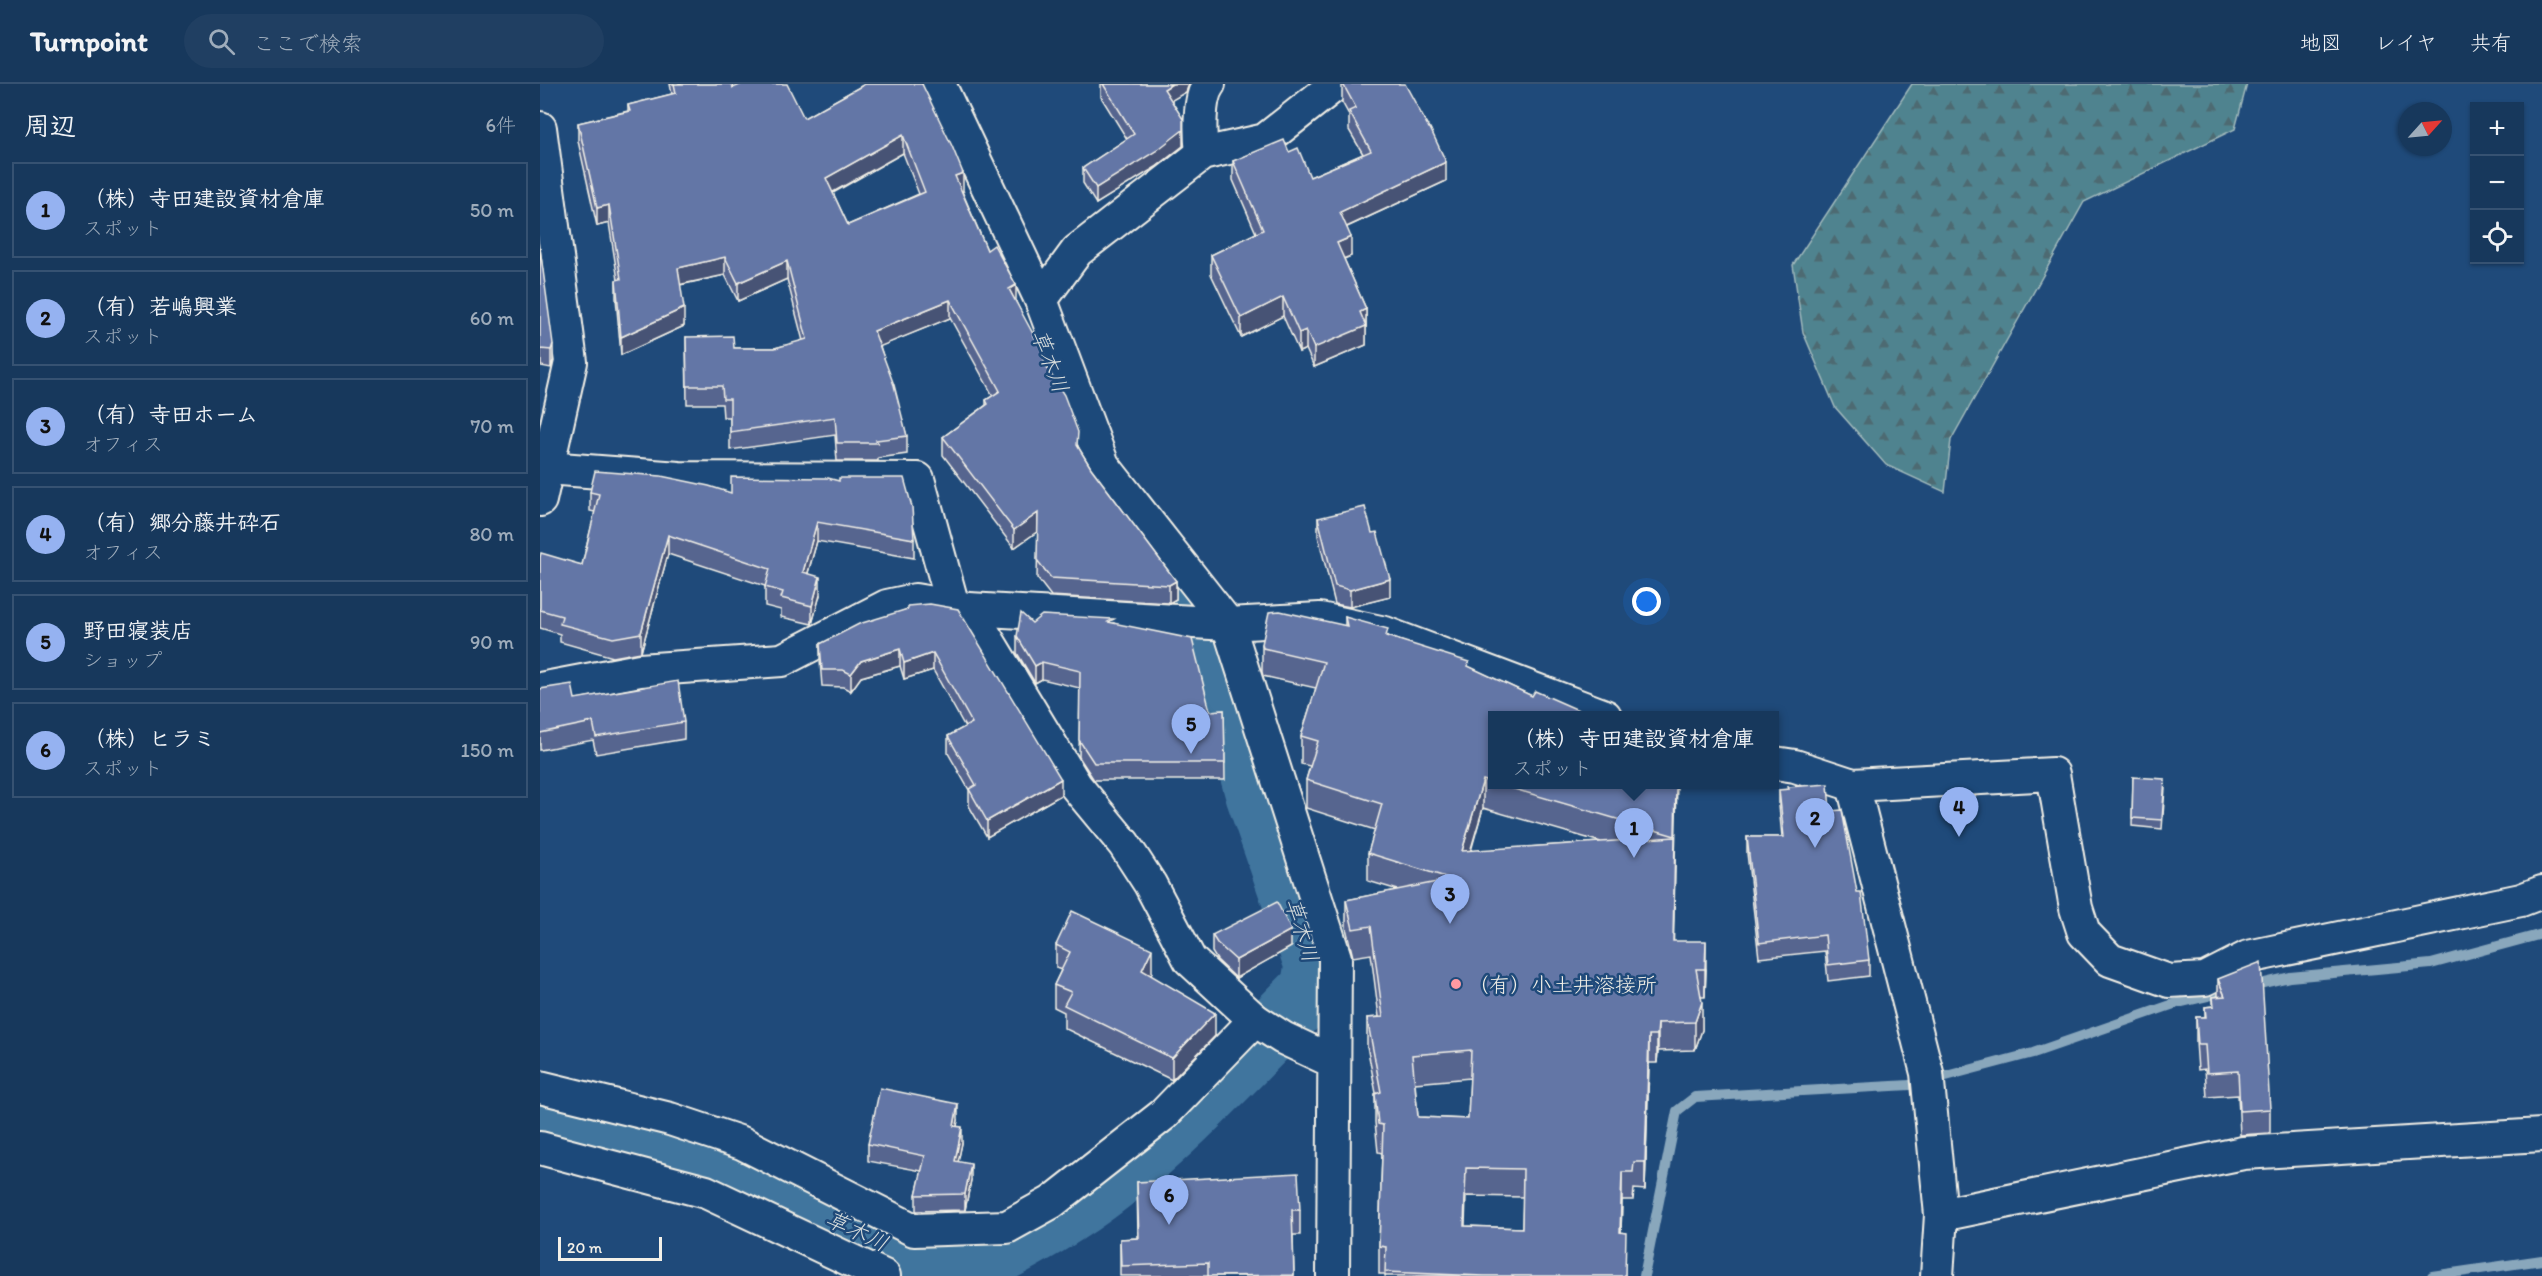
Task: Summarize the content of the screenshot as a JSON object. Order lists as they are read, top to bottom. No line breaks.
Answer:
{"water":["草木川"],"places":["（有）小土井溶接所"],"scale_bar":"20 m","north":"top right","page":{"header":"Turnpoint","search":"ここで検索","nav":["地図","レイヤ","共有"],"heading":["周辺","6件"],"map_buttons":["+","−"],"list":[{"mark":"1","name":"（株）寺田建設資材倉庫","note":"スポット","value":"50 m"},{"mark":"2","name":"（有）若嶋興業","note":"スポット","value":"60 m"},{"mark":"3","name":"（有）寺田ホーム","note":"オフィス","value":"70 m"},{"mark":"4","name":"（有）郷分藤井砕石","note":"オフィス","value":"80 m"},{"mark":"5","name":"野田寝装店","note":"ショップ","value":"90 m"},{"mark":"6","name":"（株）ヒラミ","note":"スポット","value":"150 m"}],"pins":["5","4","2","1","3","6"],"popup":["（株）寺田建設資材倉庫","スポット"],"scale":"20 m"}}
